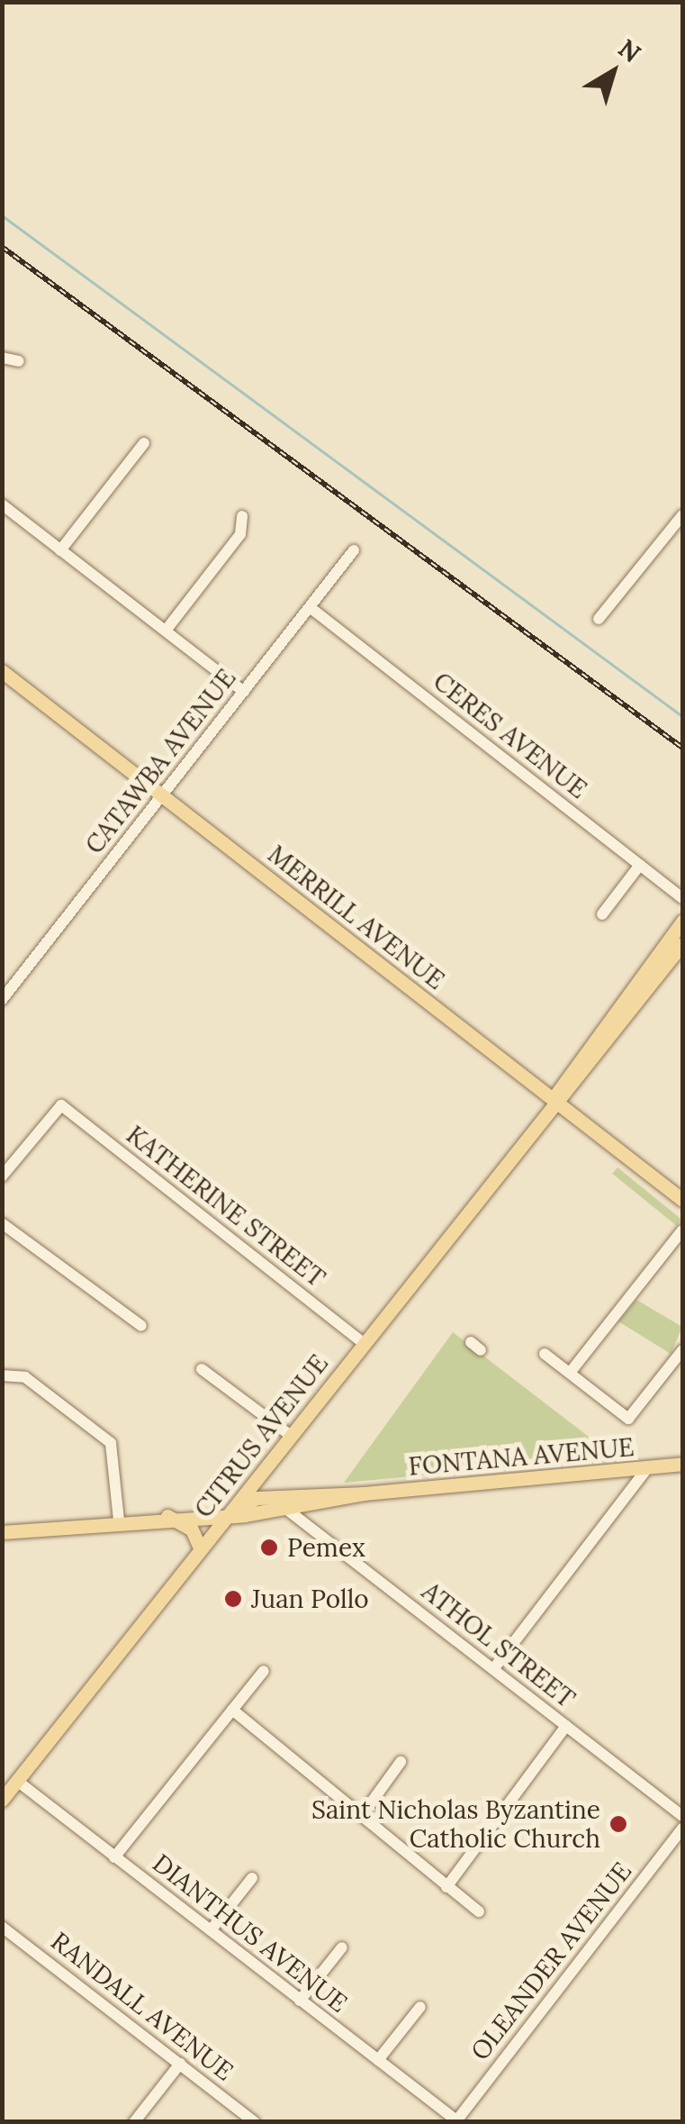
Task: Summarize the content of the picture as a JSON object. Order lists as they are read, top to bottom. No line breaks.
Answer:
{"streets":{"main road":["MERRILL AVENUE","CITRUS AVENUE","FONTANA AVENUE"],"street":["CERES AVENUE","CATAWBA AVENUE","KATHERINE STREET","ATHOL STREET","DIANTHUS AVENUE","OLEANDER AVENUE","RANDALL AVENUE"]},"crossings":[["CERES AVENUE","CATAWBA AVENUE"],["CATAWBA AVENUE","MERRILL AVENUE"],["MERRILL AVENUE","CITRUS AVENUE"],["KATHERINE STREET","CITRUS AVENUE"],["CITRUS AVENUE","FONTANA AVENUE"],["CITRUS AVENUE","DIANTHUS AVENUE"],["FONTANA AVENUE","ATHOL STREET"],["DIANTHUS AVENUE","OLEANDER AVENUE"]],"places":["Pemex","Juan Pollo","Saint Nicholas Byzantine Catholic Church"],"north":"top right"}
